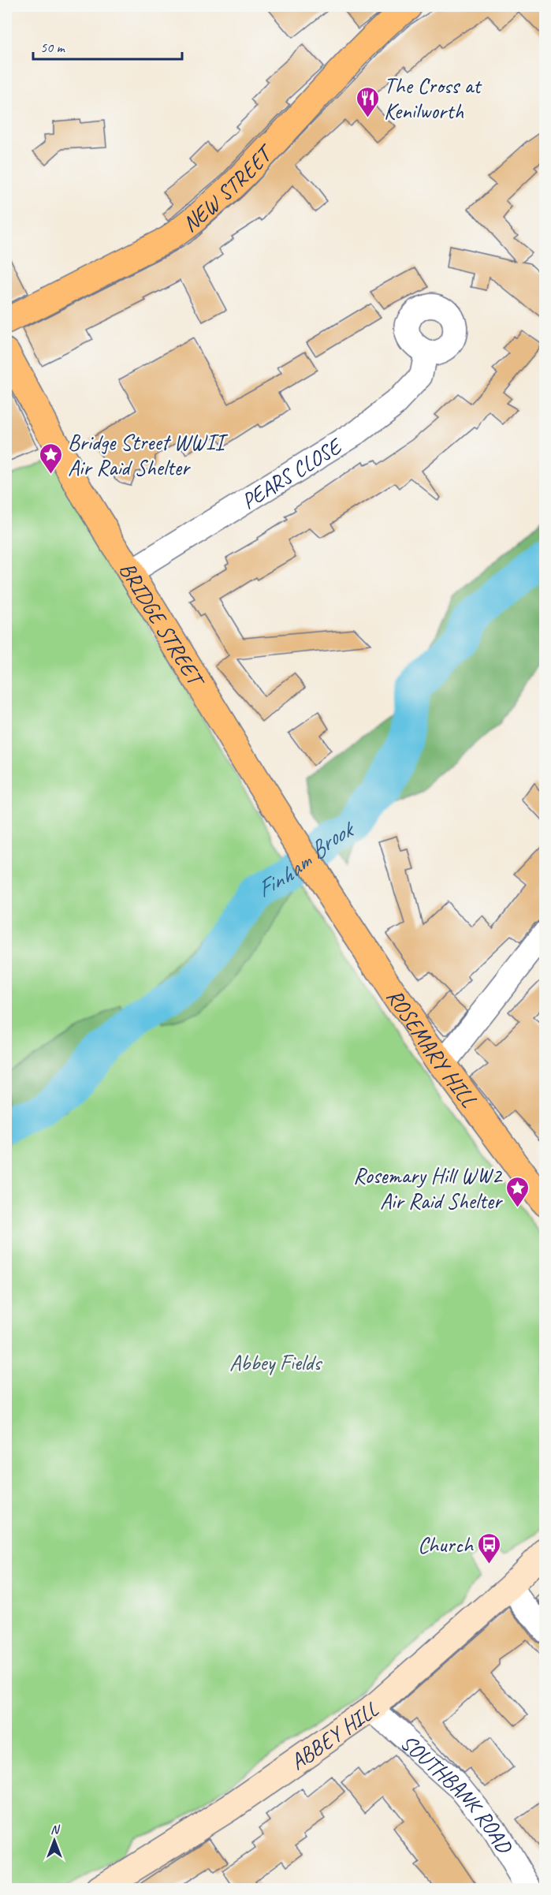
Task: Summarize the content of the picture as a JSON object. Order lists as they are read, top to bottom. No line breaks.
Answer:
{"streets":{"main road":["NEW STREET","BRIDGE STREET","ROSEMARY HILL","ABBEY HILL"],"street":["PEARS CLOSE","SOUTHBANK ROAD"]},"crossings":[["PEARS CLOSE","BRIDGE STREET"],["BRIDGE STREET","ROSEMARY HILL"],["ABBEY HILL","SOUTHBANK ROAD"]],"water":["Finham Brook"],"parks":["Abbey Fields"],"places":{"restaurant":["The Cross at Kenilworth"],"place":["Bridge Street WWII Air Raid Shelter","Rosemary Hill WW2 Air Raid Shelter"],"bus stop":["Church"]},"scale_bar":"50 m","north":"top"}
